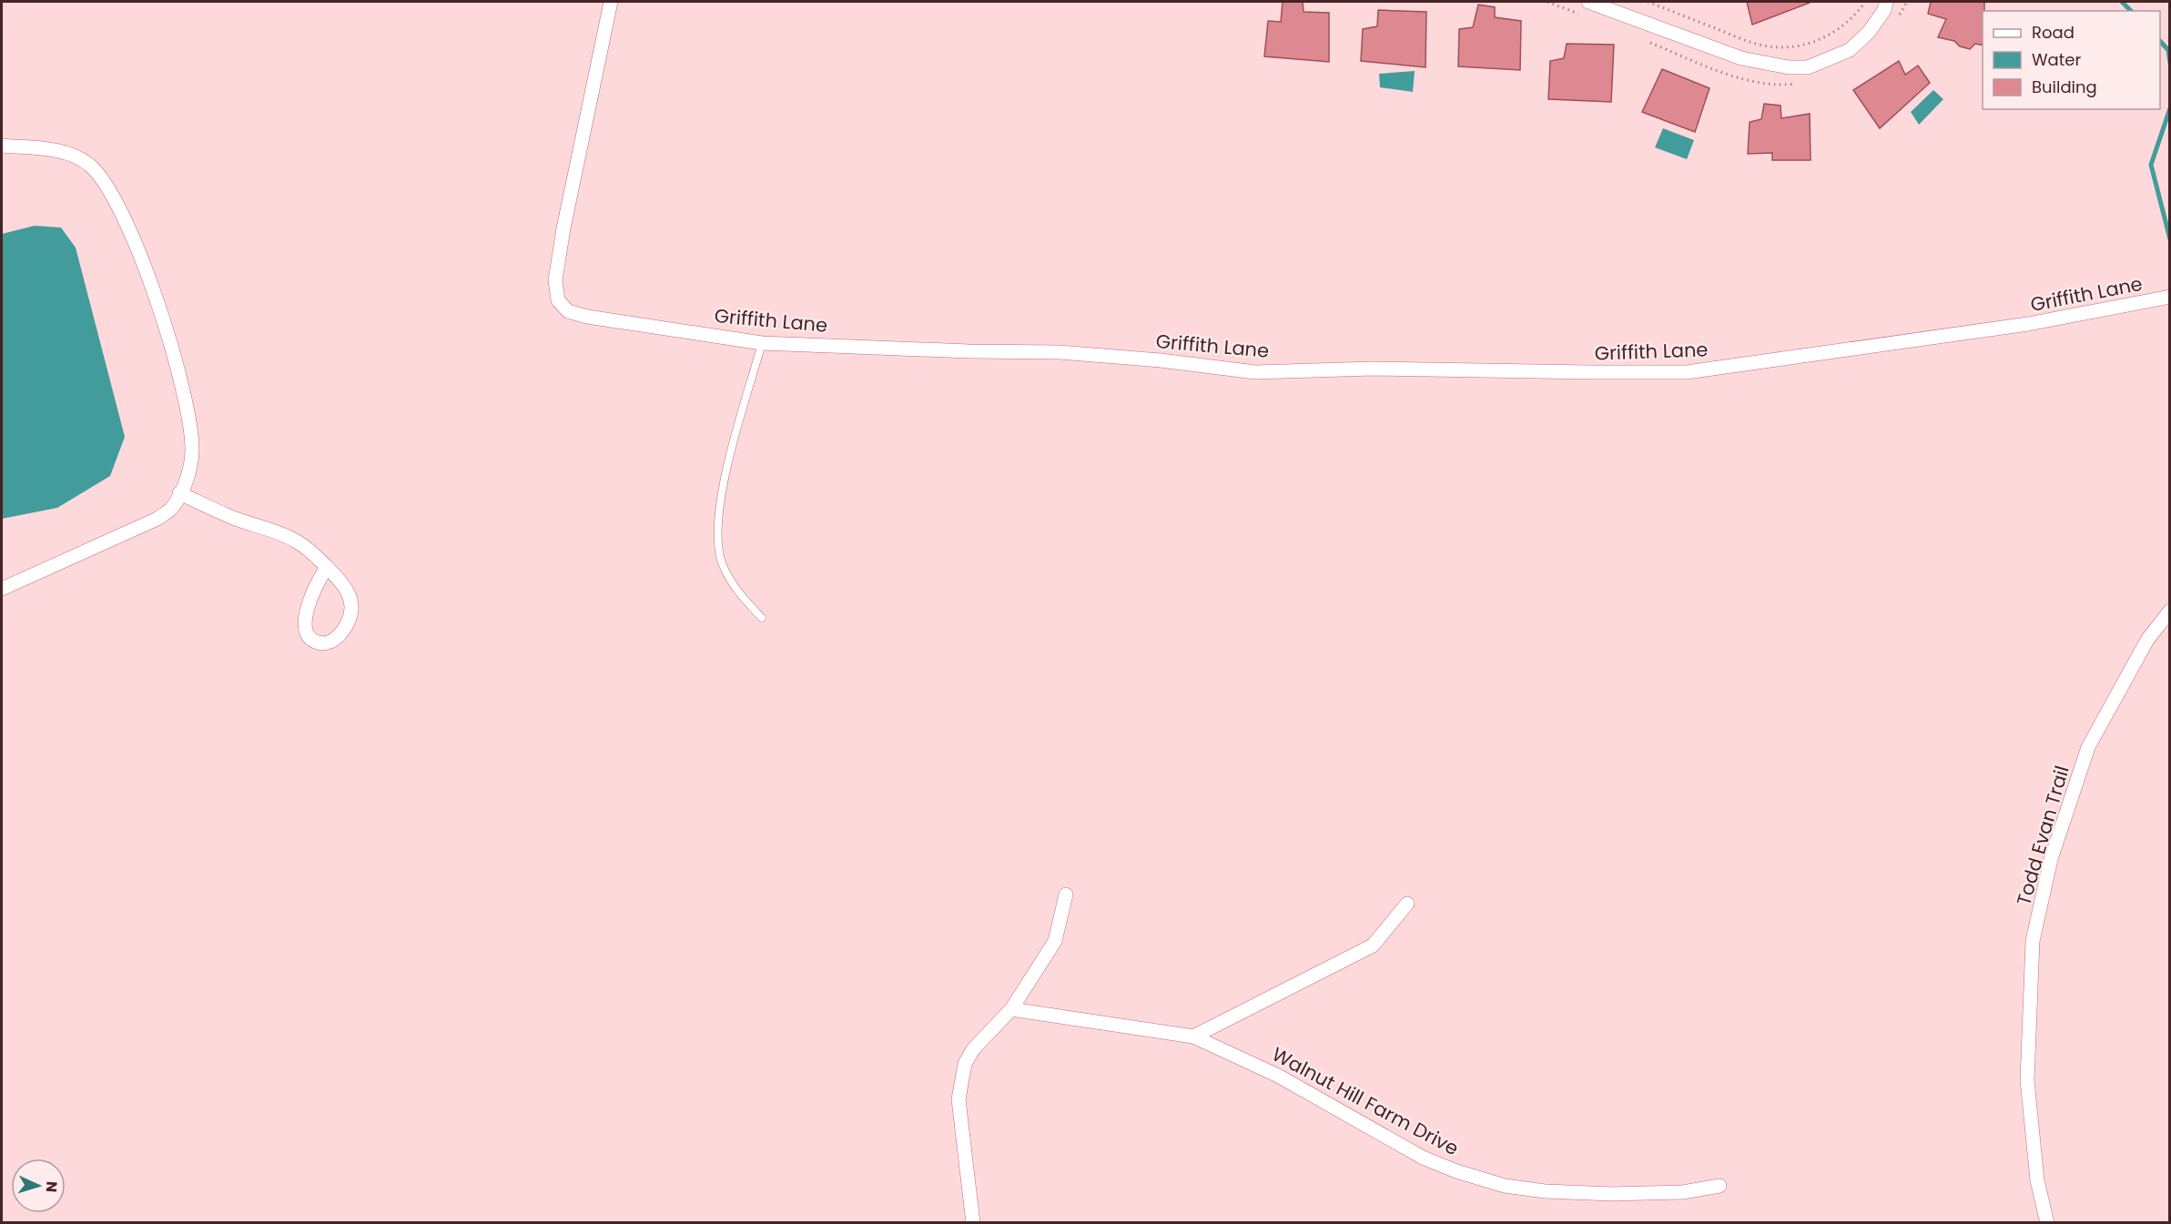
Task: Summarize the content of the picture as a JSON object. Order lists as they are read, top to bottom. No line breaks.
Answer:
{"streets":{"street":["Griffith Lane","Todd Evan Trail","Walnut Hill Farm Drive"]},"legend":["Road","Water","Building"],"north":"right"}
